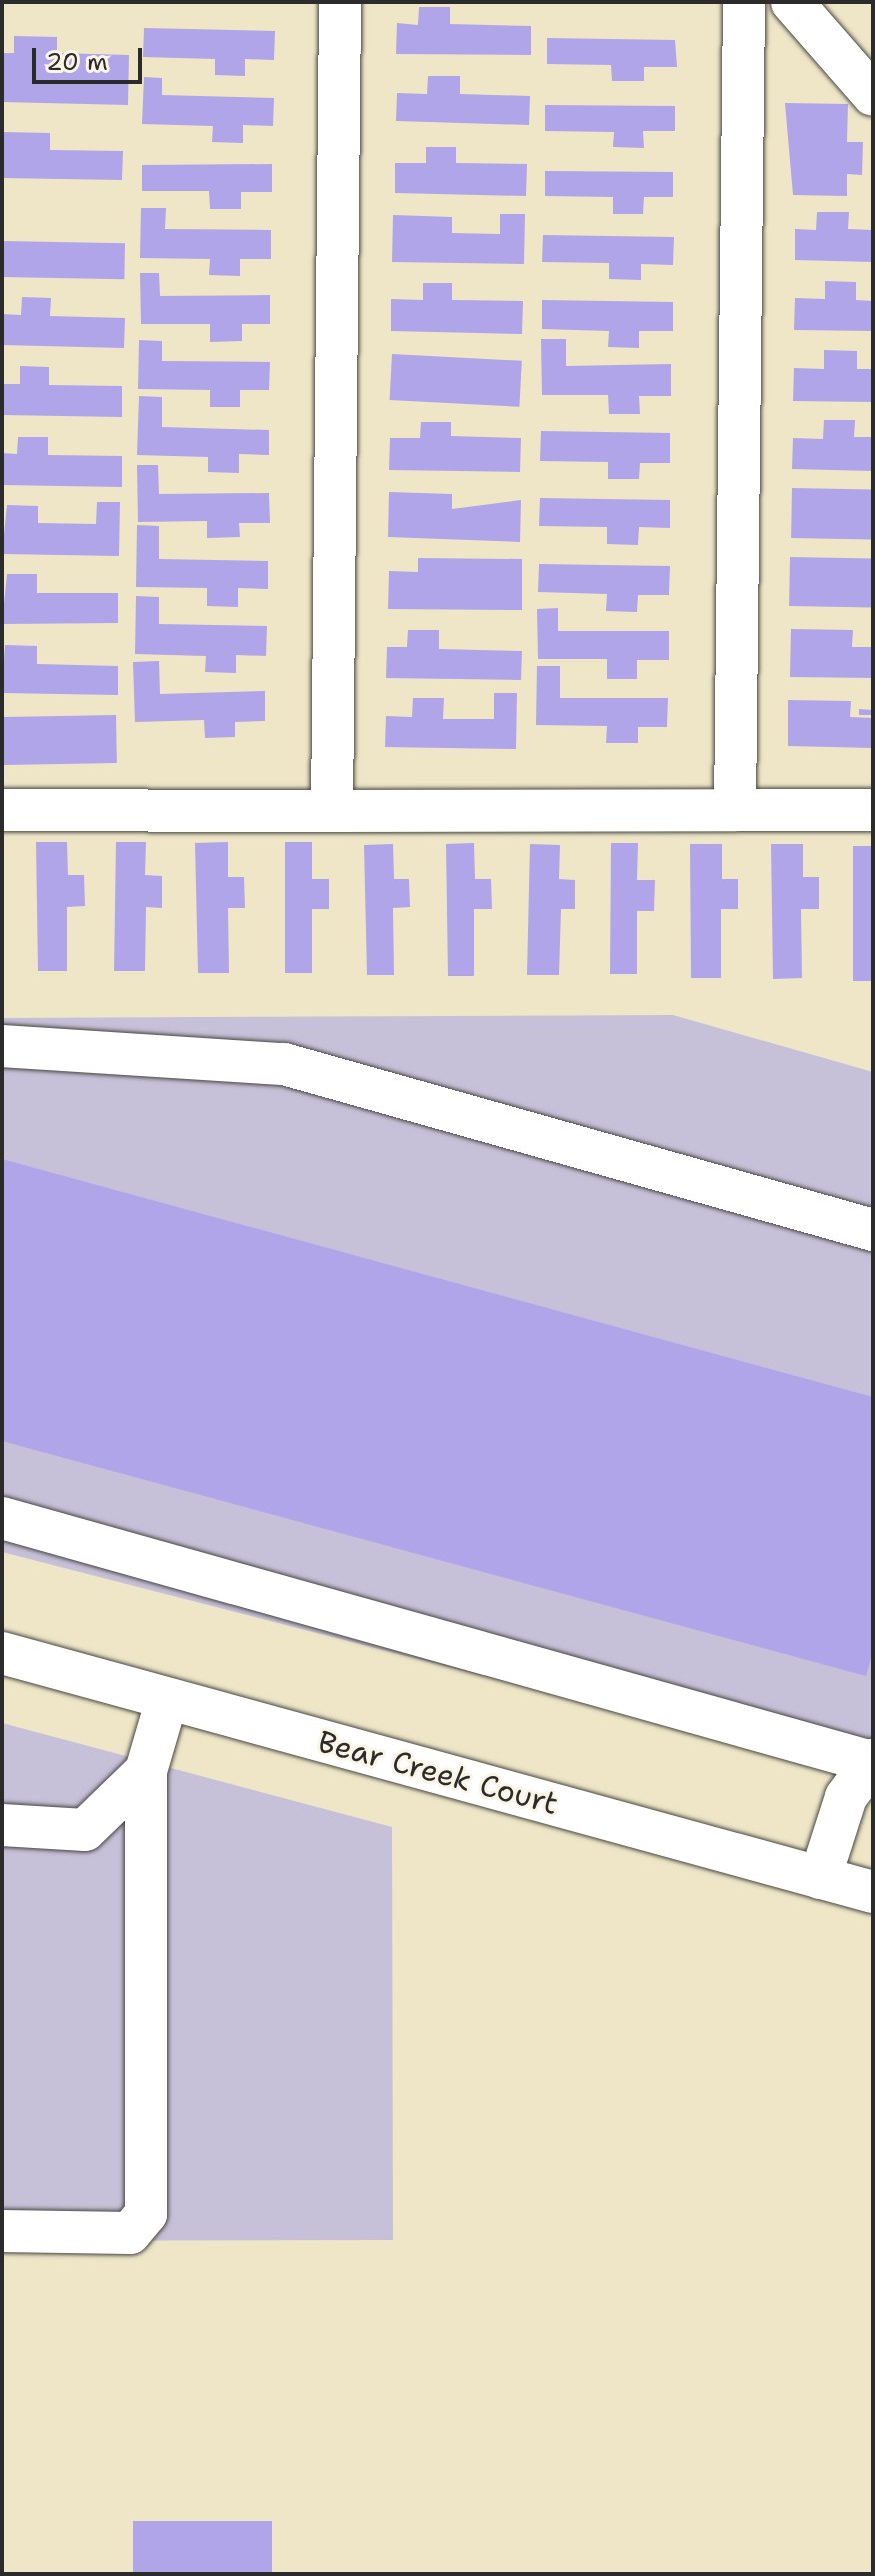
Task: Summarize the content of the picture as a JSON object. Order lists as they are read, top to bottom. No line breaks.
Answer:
{"streets":{"street":["Bear Creek Court"]},"scale_bar":"20 m"}
